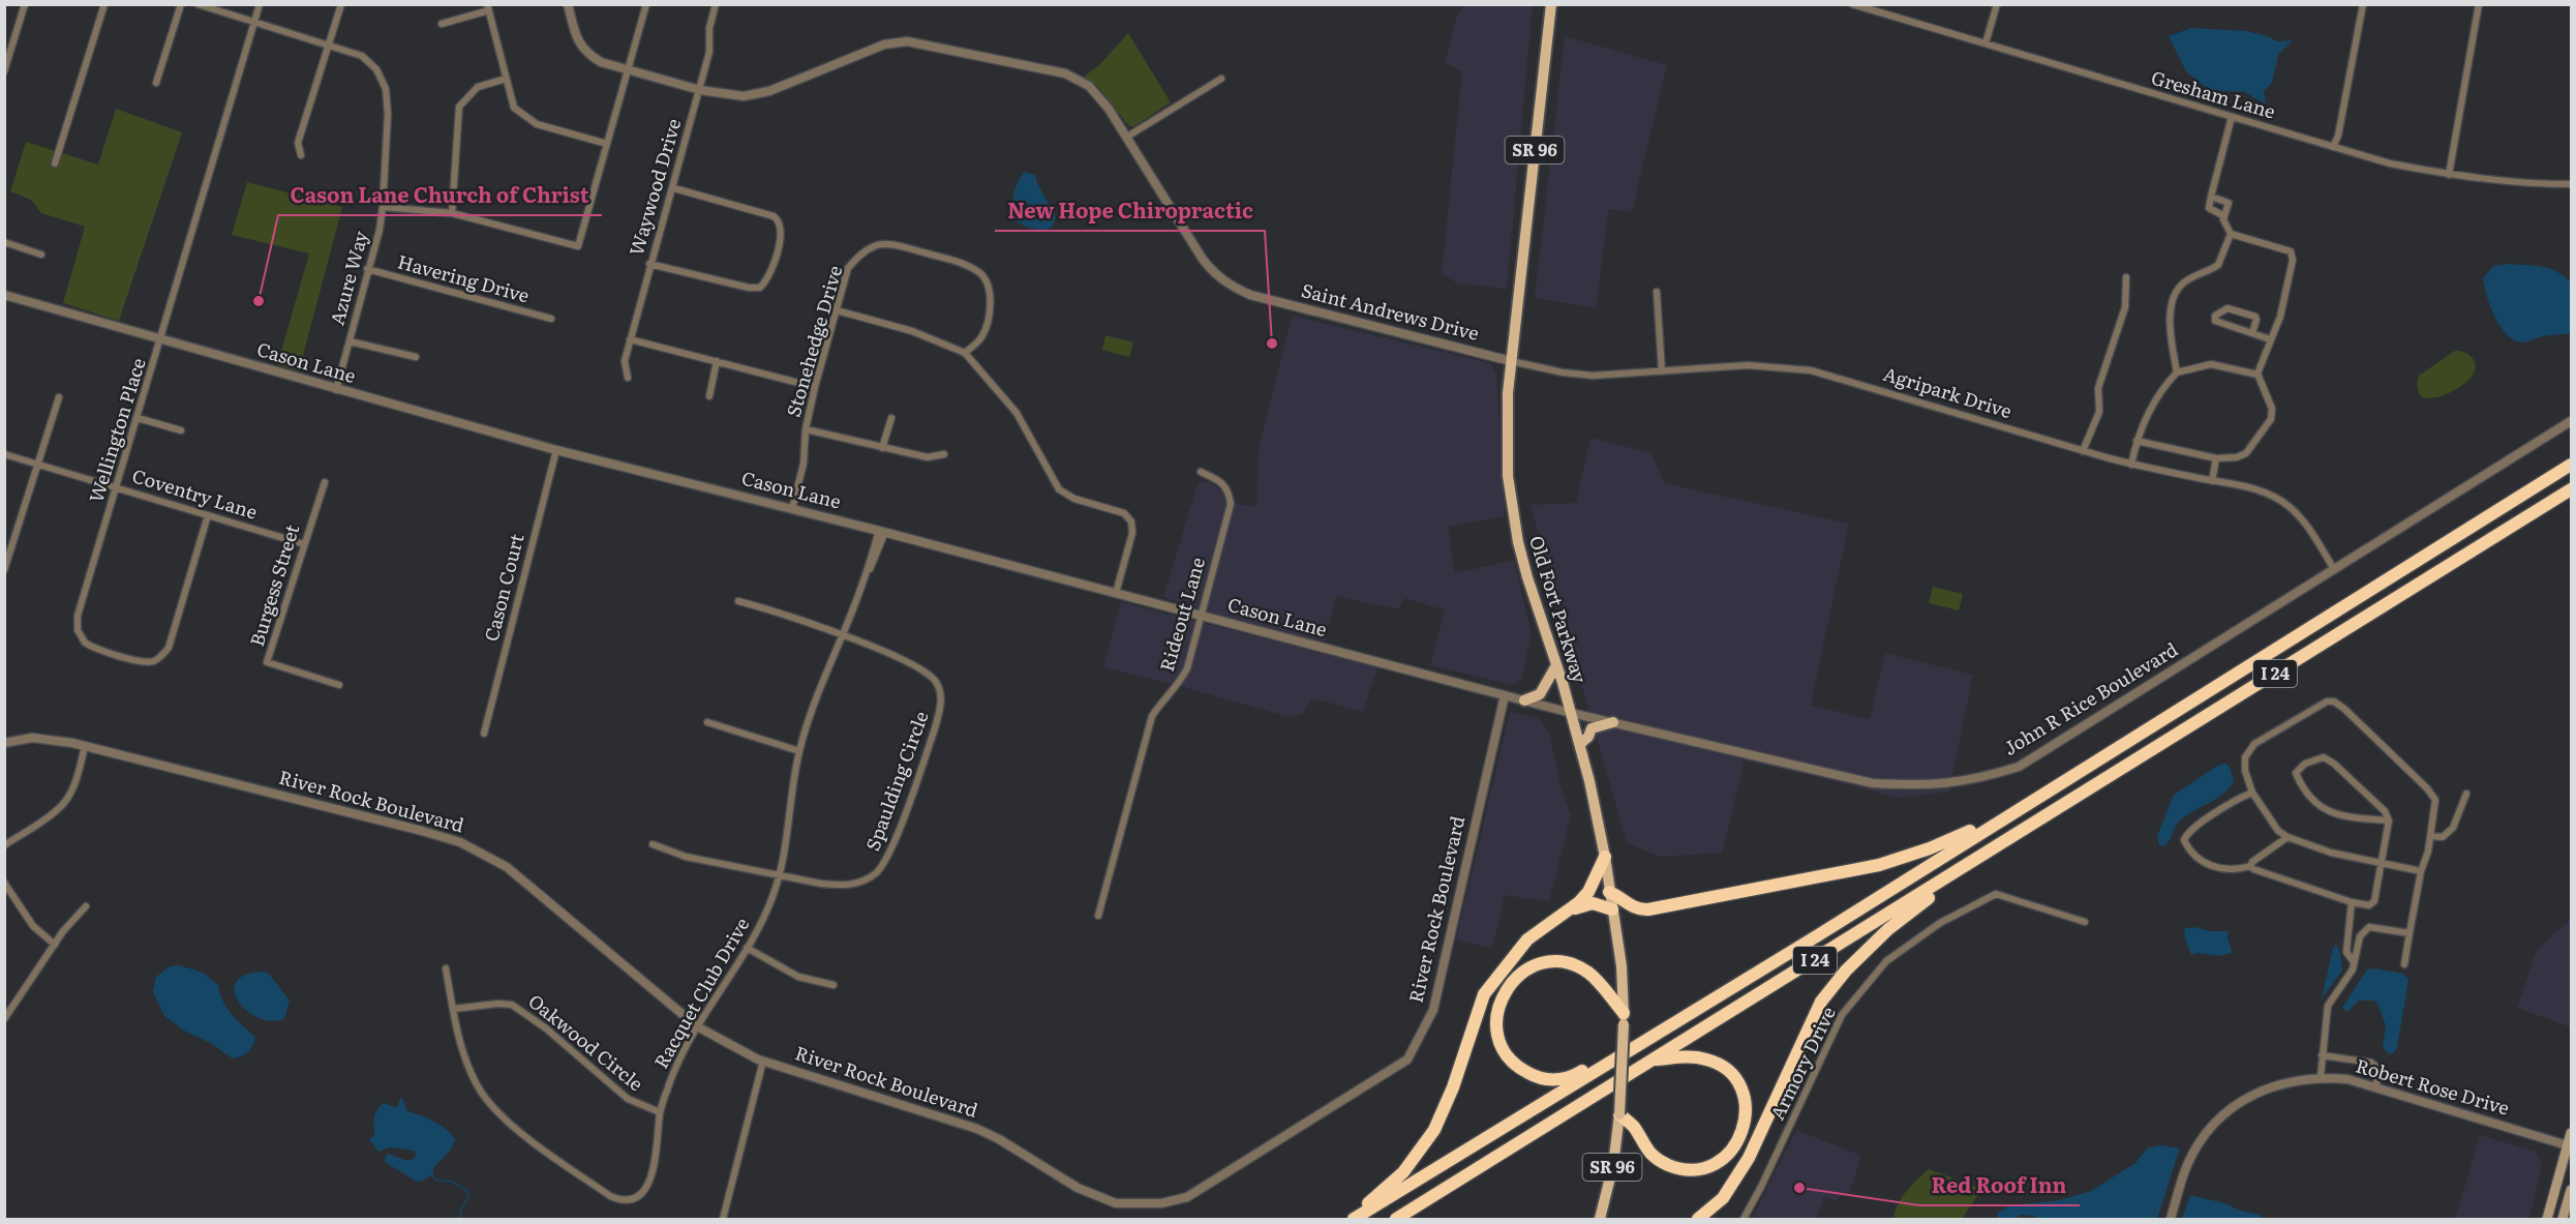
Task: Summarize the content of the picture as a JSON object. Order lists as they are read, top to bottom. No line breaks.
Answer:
{"streets":{"highway":["I 24"],"main road":["SR 96","Old Fort Parkway"],"street":["Gresham Lane","Waywood Drive","Azure Way","Havering Drive","Saint Andrews Drive","Stonehedge Drive","Cason Lane","Agripark Drive","Wellington Place","Coventry Lane","Burgess Street","Cason Court","Rideout Lane","John R Rice Boulevard","Spaulding Circle","River Rock Boulevard","Racquet Club Drive","Oakwood Circle","Armory Drive","Robert Rose Drive"]},"crossings":[["Waywood Drive","Saint Andrews Drive"],["Azure Way","Havering Drive"],["Azure Way","Cason Lane"],["Azure Way","Wellington Place"],["Saint Andrews Drive","Agripark Drive"],["Saint Andrews Drive","Old Fort Parkway"],["Stonehedge Drive","Cason Lane"],["Cason Lane","Wellington Place"],["Cason Lane","Cason Court"],["Cason Lane","Old Fort Parkway"],["Cason Lane","Rideout Lane"],["Cason Lane","John R Rice Boulevard"],["Cason Lane","River Rock Boulevard"],["Cason Lane","Racquet Club Drive"],["Agripark Drive","Old Fort Parkway"],["Agripark Drive","John R Rice Boulevard"],["Wellington Place","Coventry Lane"],["Coventry Lane","Burgess Street"],["Old Fort Parkway","John R Rice Boulevard"],["Spaulding Circle","Racquet Club Drive"],["River Rock Boulevard","Racquet Club Drive"],["Racquet Club Drive","Oakwood Circle"]],"places":["Cason Lane Church of Christ","New Hope Chiropractic","Red Roof Inn"]}
